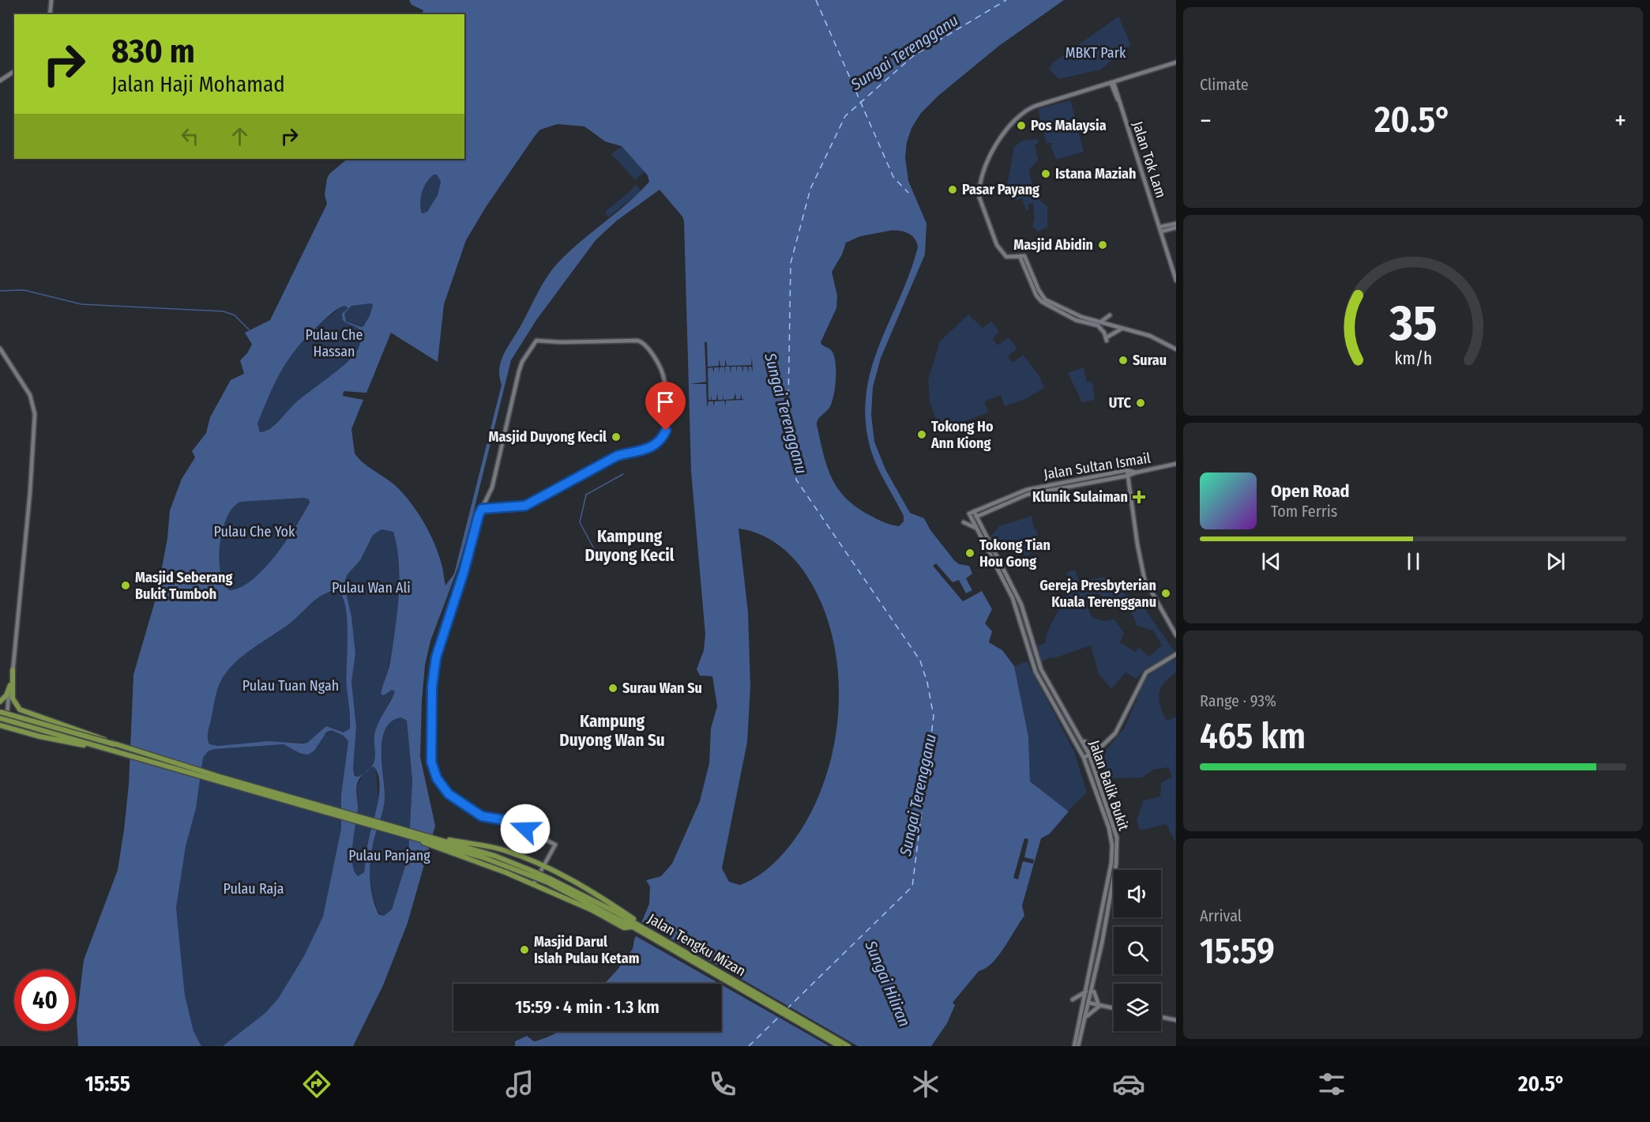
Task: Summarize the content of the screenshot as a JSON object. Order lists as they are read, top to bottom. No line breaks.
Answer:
{"streets":{"highway":["Jalan Tengku Mizan"],"street":["Jalan Tok Lam","Jalan Sultan Ismail","Jalan Balik Bukit"]},"crossings":[["Jalan Sultan Ismail","Jalan Balik Bukit"]],"districts":["Kampung Duyong Kecil","Kampung Duyong Wan Su"],"water":["Sungai Terengganu","Sungai Hiliran"],"parks":["MBKT Park","Pulau Che Hassan","Pulau Che Yok","Pulau Wan Ali","Pulau Tuan Ngah","Pulau Panjang","Pulau Raja"],"places":{"other":["Pos Malaysia","Istana Maziah","Pasar Payang","Masjid Abidin","Surau","UTC","Tokong Ho Ann Kiong","Masjid Duyong Kecil","Tokong Tian Hou Gong","Masjid Seberang Bukit Tumboh","Gereja Presbyterian Kuala Terengganu","Surau Wan Su","Masjid Darul Islah Pulau Ketam"],"health":["Klunik Sulaiman"]},"page":{"tile":["Climate",["Range · 93%","465 km"],["Arrival","15:59"]],"turn":["830 m","Jalan Haji Mohamad"],"heat":["−","20.5°","+"],"song":["Open Road","Tom Ferris"],"limit":"40","trip":"15:59 · 4 min · 1.3 km","tabs":["15:55","20.5°"],"gauge":["35","km/h"]}}
